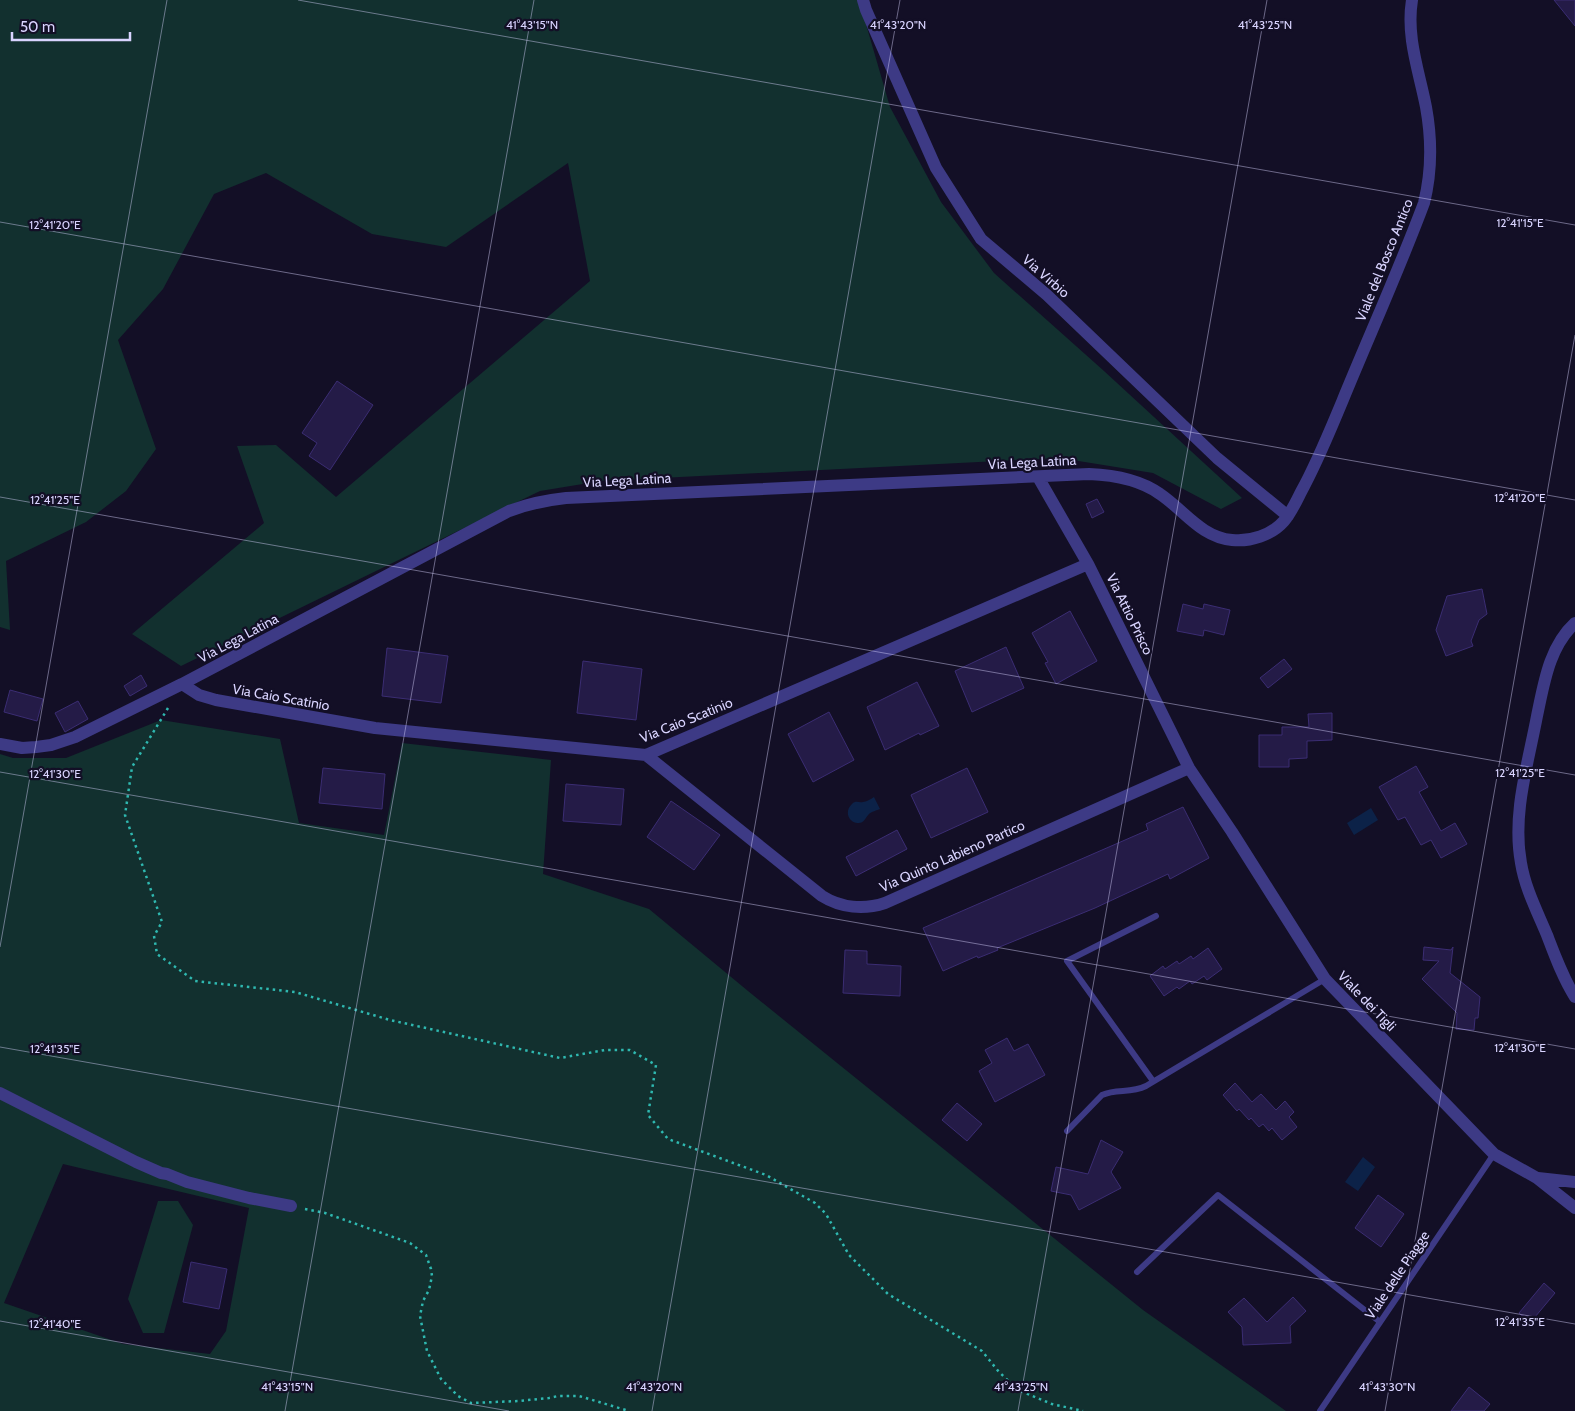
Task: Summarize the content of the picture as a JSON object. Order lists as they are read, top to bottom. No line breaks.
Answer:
{"streets":{"street":["Viale del Bosco Antico","Via Virbio","Via Lega Latina","Via Attio Prisco","Via Caio Scatinio","Via Quinto Labieno Partico","Viale dei Tigli"],"lane":["Viale delle Piagge"]},"crossings":[["Viale del Bosco Antico","Via Virbio"],["Viale del Bosco Antico","Via Lega Latina"],["Via Virbio","Via Lega Latina"],["Via Lega Latina","Via Attio Prisco"],["Via Lega Latina","Via Caio Scatinio"],["Via Attio Prisco","Via Caio Scatinio"],["Via Attio Prisco","Via Quinto Labieno Partico"],["Via Attio Prisco","Viale dei Tigli"],["Via Caio Scatinio","Via Quinto Labieno Partico"],["Via Quinto Labieno Partico","Viale dei Tigli"],["Viale dei Tigli","Viale delle Piagge"]],"scale_bar":"50 m","coordinates":["41°43'15\"N","41°43'20\"N","41°43'25\"N","12°41'15\"E","12°41'20\"E","12°41'25\"E","12°41'30\"E","12°41'35\"E","12°41'40\"E","41°43'30\"N"]}
